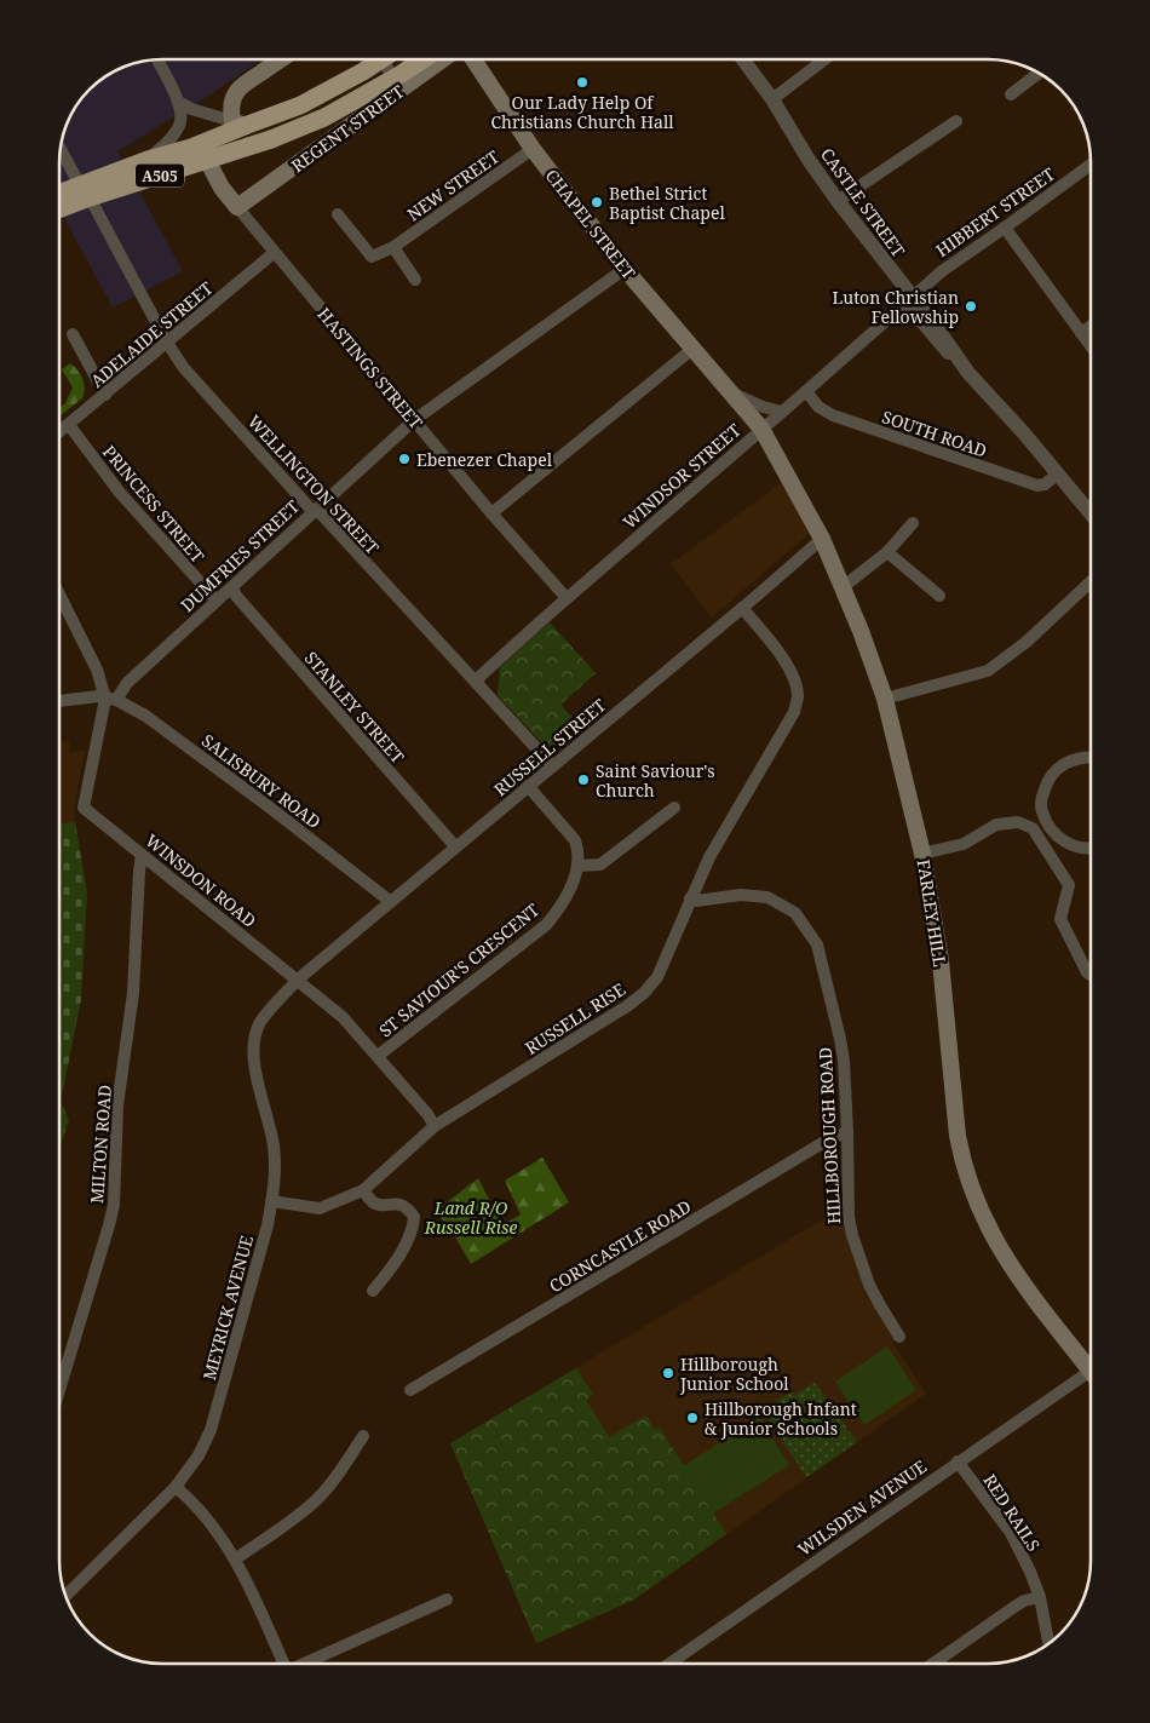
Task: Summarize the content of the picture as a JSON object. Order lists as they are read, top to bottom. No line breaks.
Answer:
{"streets":{"highway":["A505"],"main road":["REGENT STREET","CHAPEL STREET","HASTINGS STREET","FARLEY HILL"],"street":["NEW STREET","CASTLE STREET","HIBBERT STREET","ADELAIDE STREET","SOUTH ROAD","WINDSOR STREET","WELLINGTON STREET","PRINCESS STREET","DUMFRIES STREET","STANLEY STREET","RUSSELL STREET","SALISBURY ROAD","WINSDON ROAD","ST SAVIOUR'S CRESCENT","RUSSELL RISE","HILLBOROUGH ROAD","MILTON ROAD","CORNCASTLE ROAD","MEYRICK AVENUE","WILSDEN AVENUE","RED RAILS"]},"crossings":[["REGENT STREET","HASTINGS STREET"],["A505","HASTINGS STREET"],["A505","WELLINGTON STREET"],["NEW STREET","CHAPEL STREET"],["CASTLE STREET","HIBBERT STREET"],["CASTLE STREET","SOUTH ROAD"],["CASTLE STREET","WINDSOR STREET"],["HIBBERT STREET","WINDSOR STREET"],["CHAPEL STREET","WINDSOR STREET"],["CHAPEL STREET","DUMFRIES STREET"],["CHAPEL STREET","FARLEY HILL"],["ADELAIDE STREET","HASTINGS STREET"],["ADELAIDE STREET","WELLINGTON STREET"],["ADELAIDE STREET","PRINCESS STREET"],["HASTINGS STREET","WINDSOR STREET"],["HASTINGS STREET","DUMFRIES STREET"],["SOUTH ROAD","WINDSOR STREET"],["WINDSOR STREET","WELLINGTON STREET"],["WINDSOR STREET","FARLEY HILL"],["WELLINGTON STREET","DUMFRIES STREET"],["WELLINGTON STREET","RUSSELL STREET"],["PRINCESS STREET","DUMFRIES STREET"],["DUMFRIES STREET","STANLEY STREET"],["DUMFRIES STREET","SALISBURY ROAD"],["DUMFRIES STREET","WINSDON ROAD"],["STANLEY STREET","RUSSELL STREET"],["RUSSELL STREET","SALISBURY ROAD"],["RUSSELL STREET","WINSDON ROAD"],["RUSSELL STREET","FARLEY HILL"],["RUSSELL STREET","RUSSELL RISE"],["RUSSELL STREET","MEYRICK AVENUE"],["SALISBURY ROAD","WINSDON ROAD"],["WINSDON ROAD","ST SAVIOUR'S CRESCENT"],["WINSDON ROAD","RUSSELL RISE"],["WINSDON ROAD","MILTON ROAD"],["WINSDON ROAD","MEYRICK AVENUE"],["FARLEY HILL","WILSDEN AVENUE"],["RUSSELL RISE","HILLBOROUGH ROAD"],["RUSSELL RISE","MEYRICK AVENUE"],["HILLBOROUGH ROAD","CORNCASTLE ROAD"],["WILSDEN AVENUE","RED RAILS"]],"parks":["Land R/O Russell Rise"],"places":["Our Lady Help Of Christians Church Hall","Bethel Strict Baptist Chapel","Luton Christian Fellowship","Ebenezer Chapel","Saint Saviour's Church","Hillborough Junior School","Hillborough Infant & Junior Schools"]}
